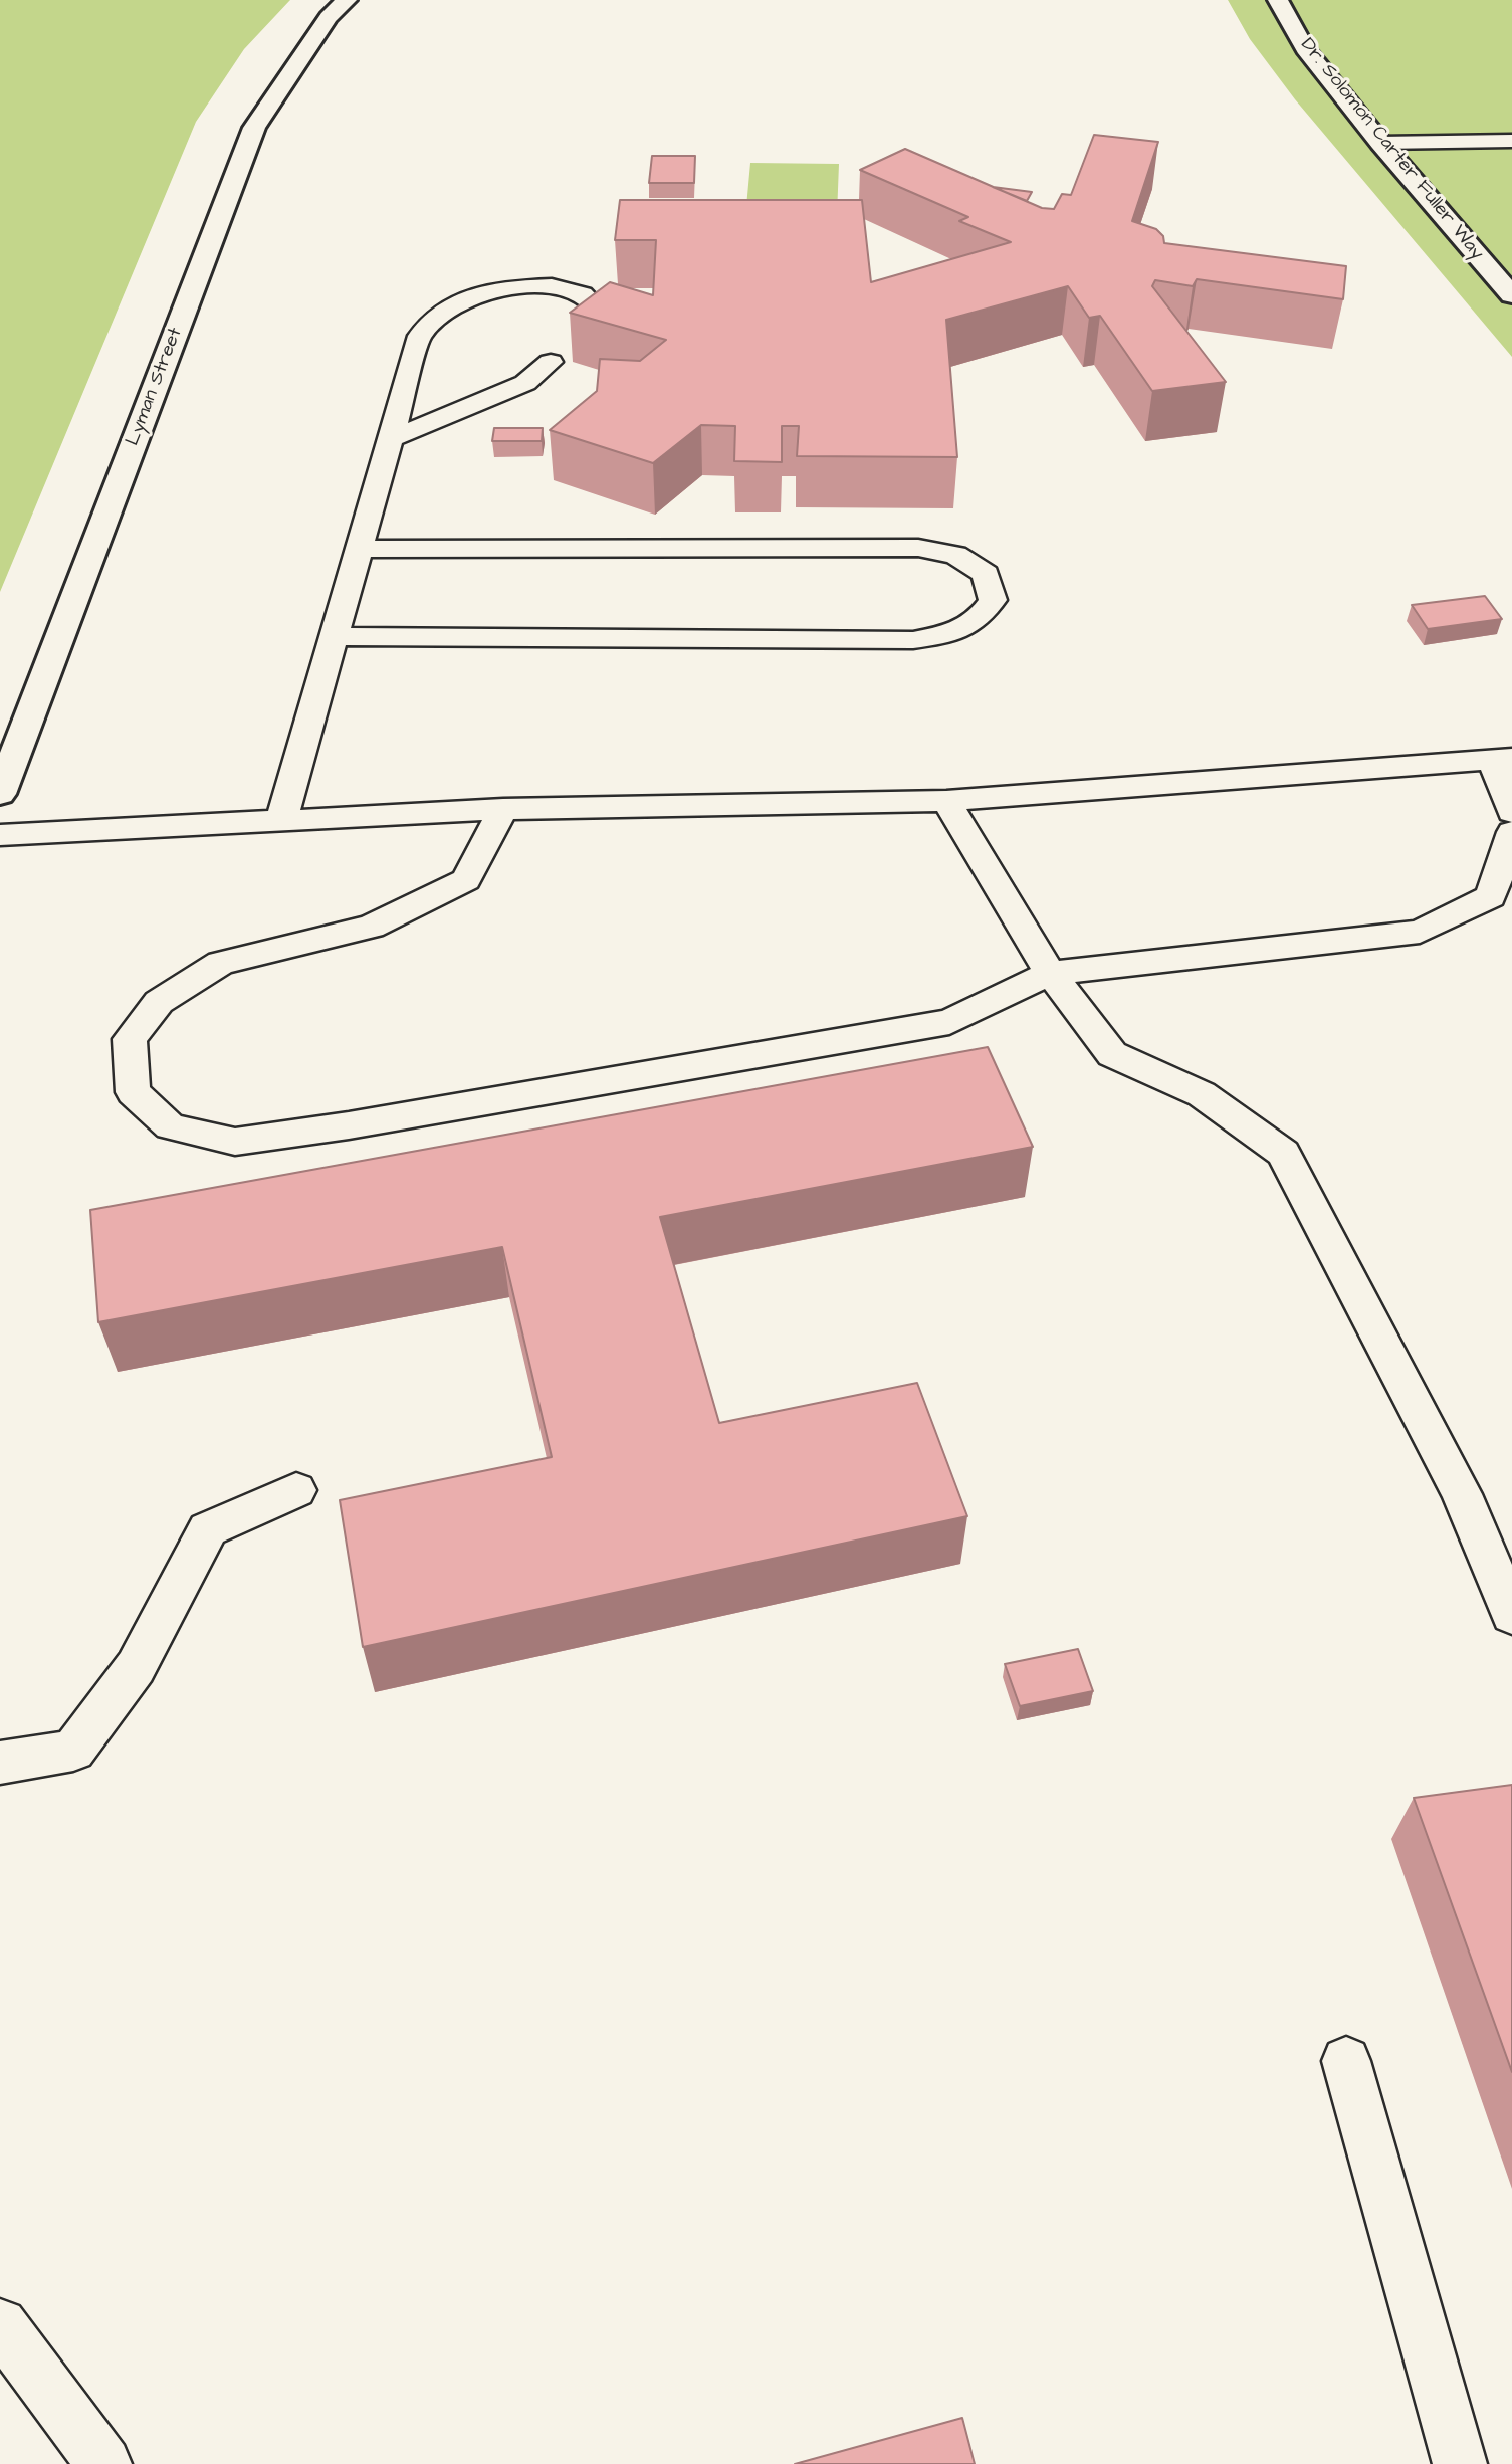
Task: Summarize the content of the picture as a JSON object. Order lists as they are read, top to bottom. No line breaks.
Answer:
{"streets":{"street":["Dr. Solomon Carter Fuller Way","Lyman Street"]}}
